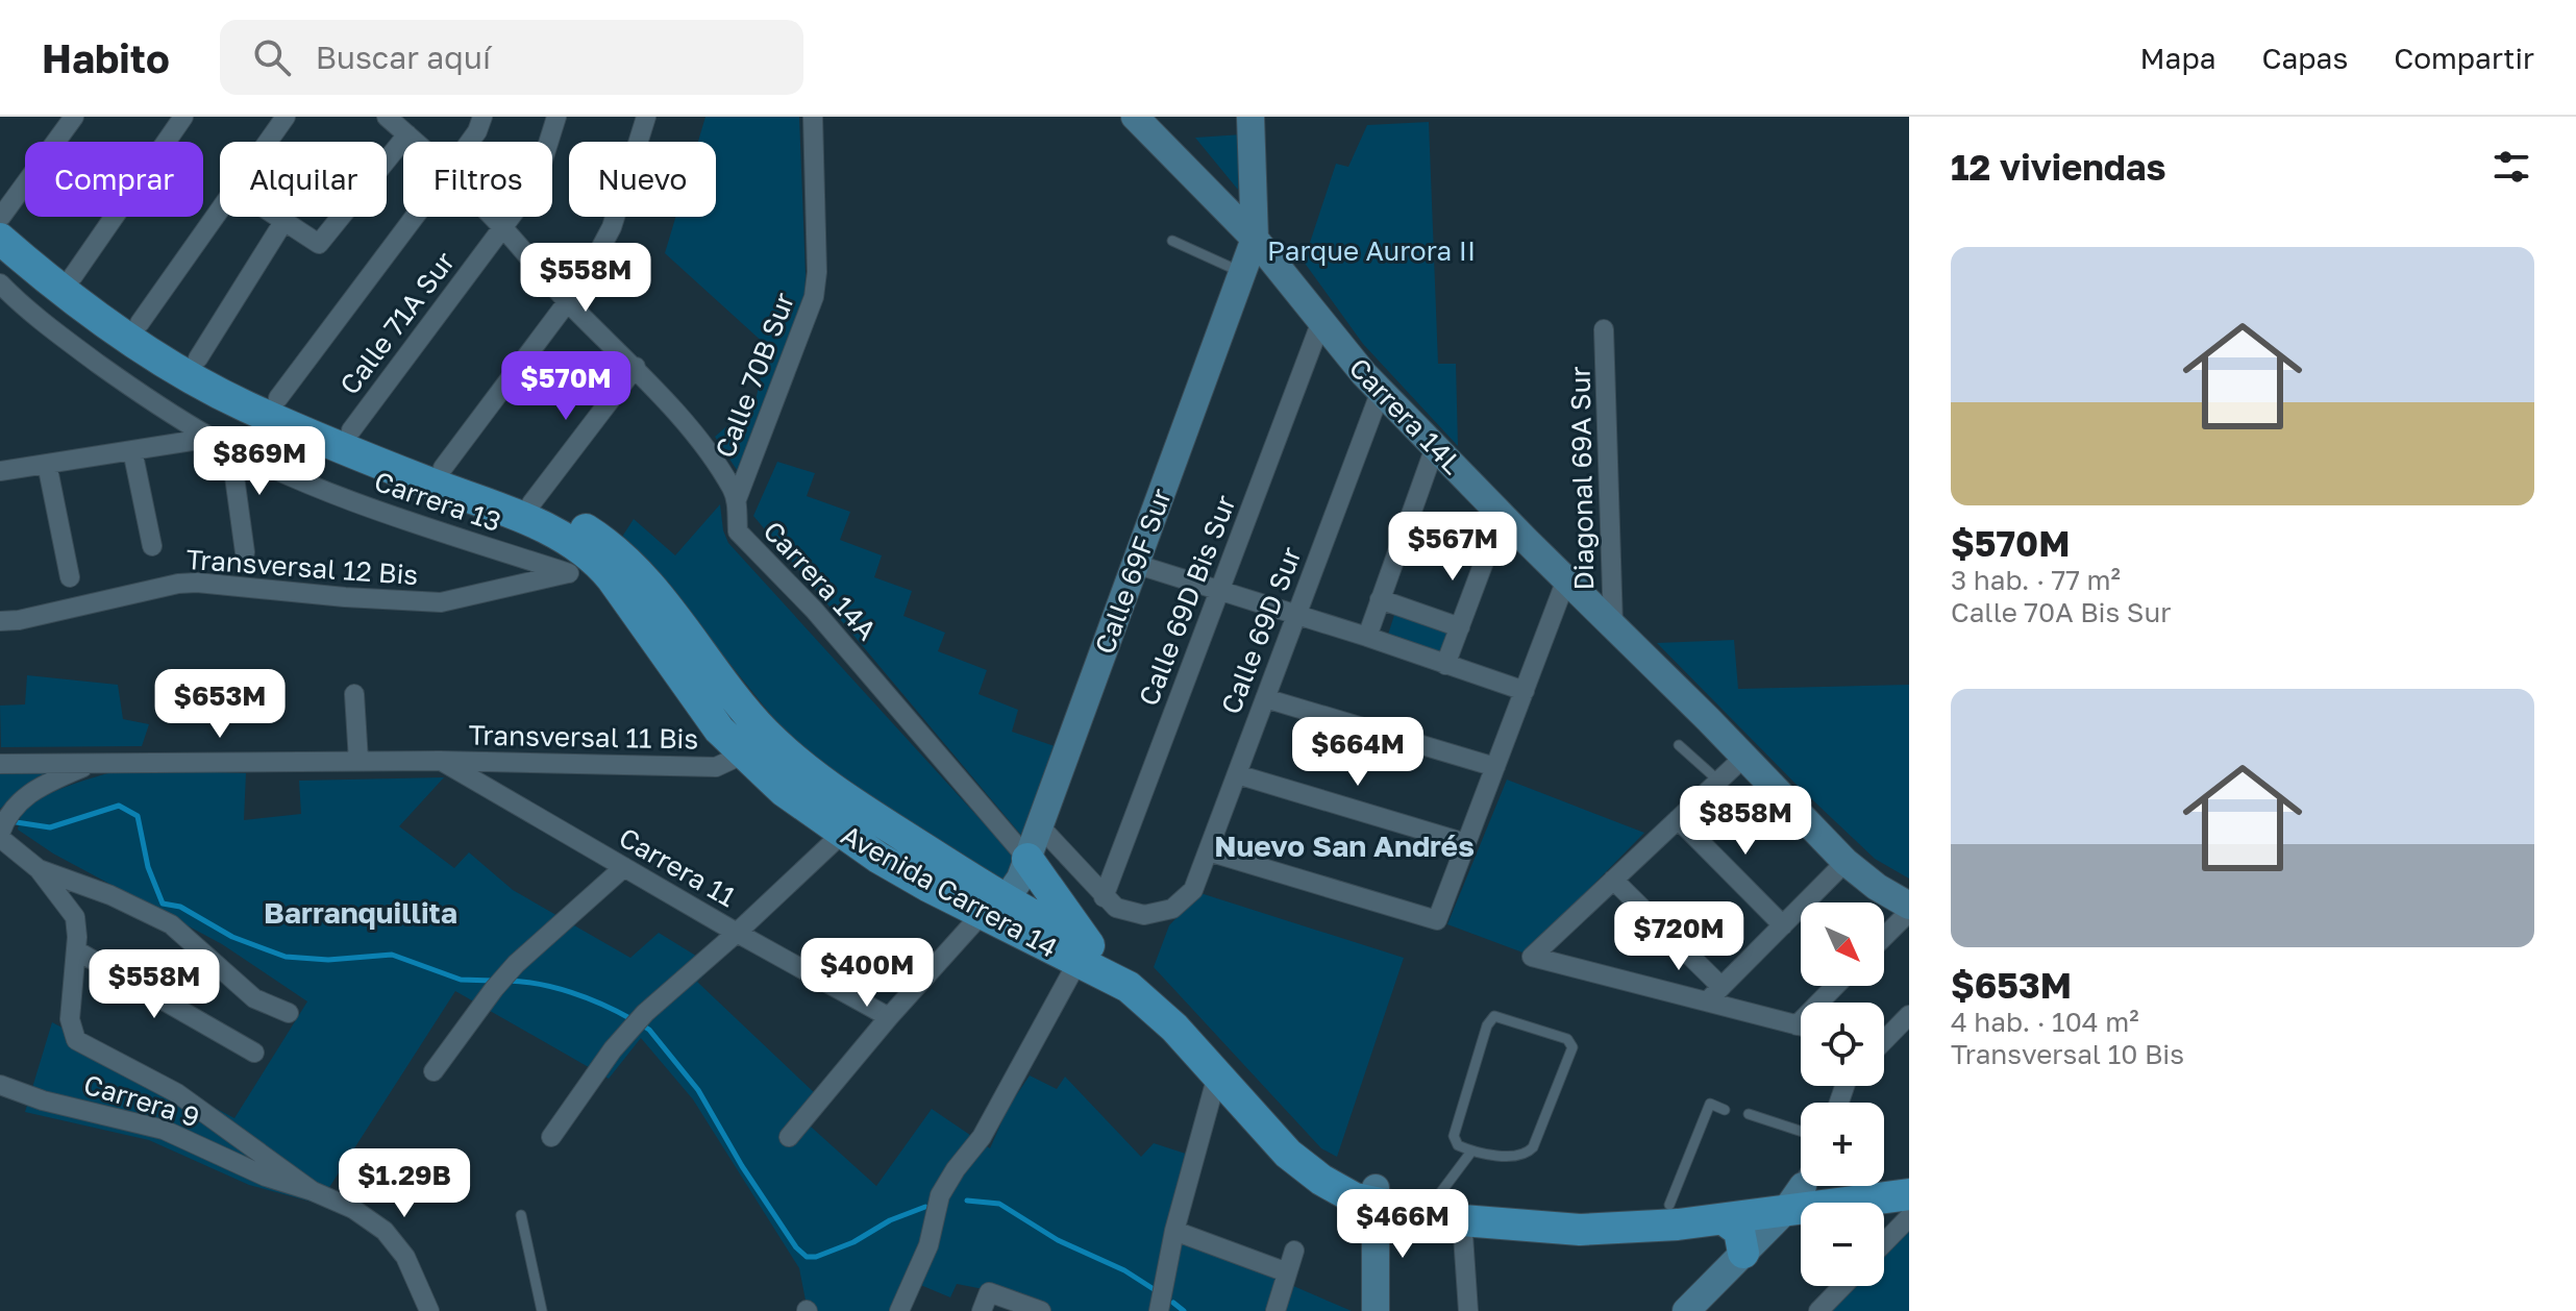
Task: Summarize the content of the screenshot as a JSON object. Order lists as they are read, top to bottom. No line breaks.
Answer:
{"streets":{"main road":["Avenida Carrera 14"],"street":["Calle 71A Sur","Calle 70B Sur","Carrera 14L","Diagonal 69A Sur","Carrera 13","Transversal 12 Bis","Calle 69F Sur","Carrera 14A","Calle 69D Bis Sur","Calle 69D Sur","Transversal 11 Bis","Carrera 11","Carrera 9"]},"crossings":[["Calle 71A Sur","Carrera 14A"],["Calle 71A Sur","Avenida Carrera 14"],["Calle 70B Sur","Carrera 14A"],["Carrera 14L","Diagonal 69A Sur"],["Carrera 14L","Calle 69F Sur"],["Carrera 14L","Calle 69D Bis Sur"],["Carrera 14L","Calle 69D Sur"],["Carrera 13","Transversal 12 Bis"],["Transversal 12 Bis","Avenida Carrera 14"],["Calle 69F Sur","Carrera 14A"],["Calle 69F Sur","Avenida Carrera 14"],["Calle 69D Bis Sur","Calle 69D Sur"],["Transversal 11 Bis","Carrera 11"],["Transversal 11 Bis","Avenida Carrera 14"]],"districts":["Nuevo San Andrés","Barranquillita"],"parks":["Parque Aurora II"],"north":"bottom right","page":{"header":"Habito","search":"Buscar aquí","nav":["Mapa","Capas","Compartir"],"heading":"12 viviendas","chip":["Comprar","Alquilar","Filtros","Nuevo"],"list":[{"name":"$570M","note":"3 hab. · 77 m² · Calle 70A Bis Sur"},{"name":"$653M","note":"4 hab. · 104 m² · Transversal 10 Bis"}],"price":["$558M","$570M","$869M","$567M","$653M","$664M","$858M","$720M","$400M","$558M","$1.29B","$466M"],"map_buttons":["+","−"]}}
